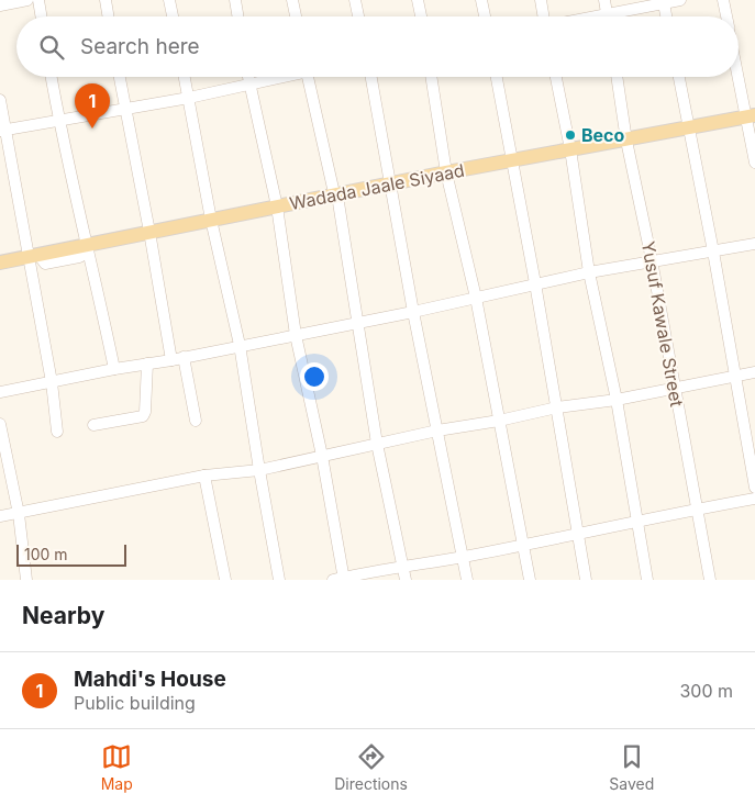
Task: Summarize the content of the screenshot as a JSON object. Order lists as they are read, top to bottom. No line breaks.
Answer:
{"streets":{"main road":["Wadada Jaale Siyaad"],"street":["Yusuf Kawale Street"]},"crossings":[["Wadada Jaale Siyaad","Yusuf Kawale Street"]],"places":["Beco"],"scale_bar":"100 m","page":{"search":"Search here","pins":"1","scale":"100 m","heading":"Nearby","list":[{"mark":"1","name":"Mahdi's House","note":"Public building","value":"300 m"}],"nav":["Map","Directions","Saved"]}}
